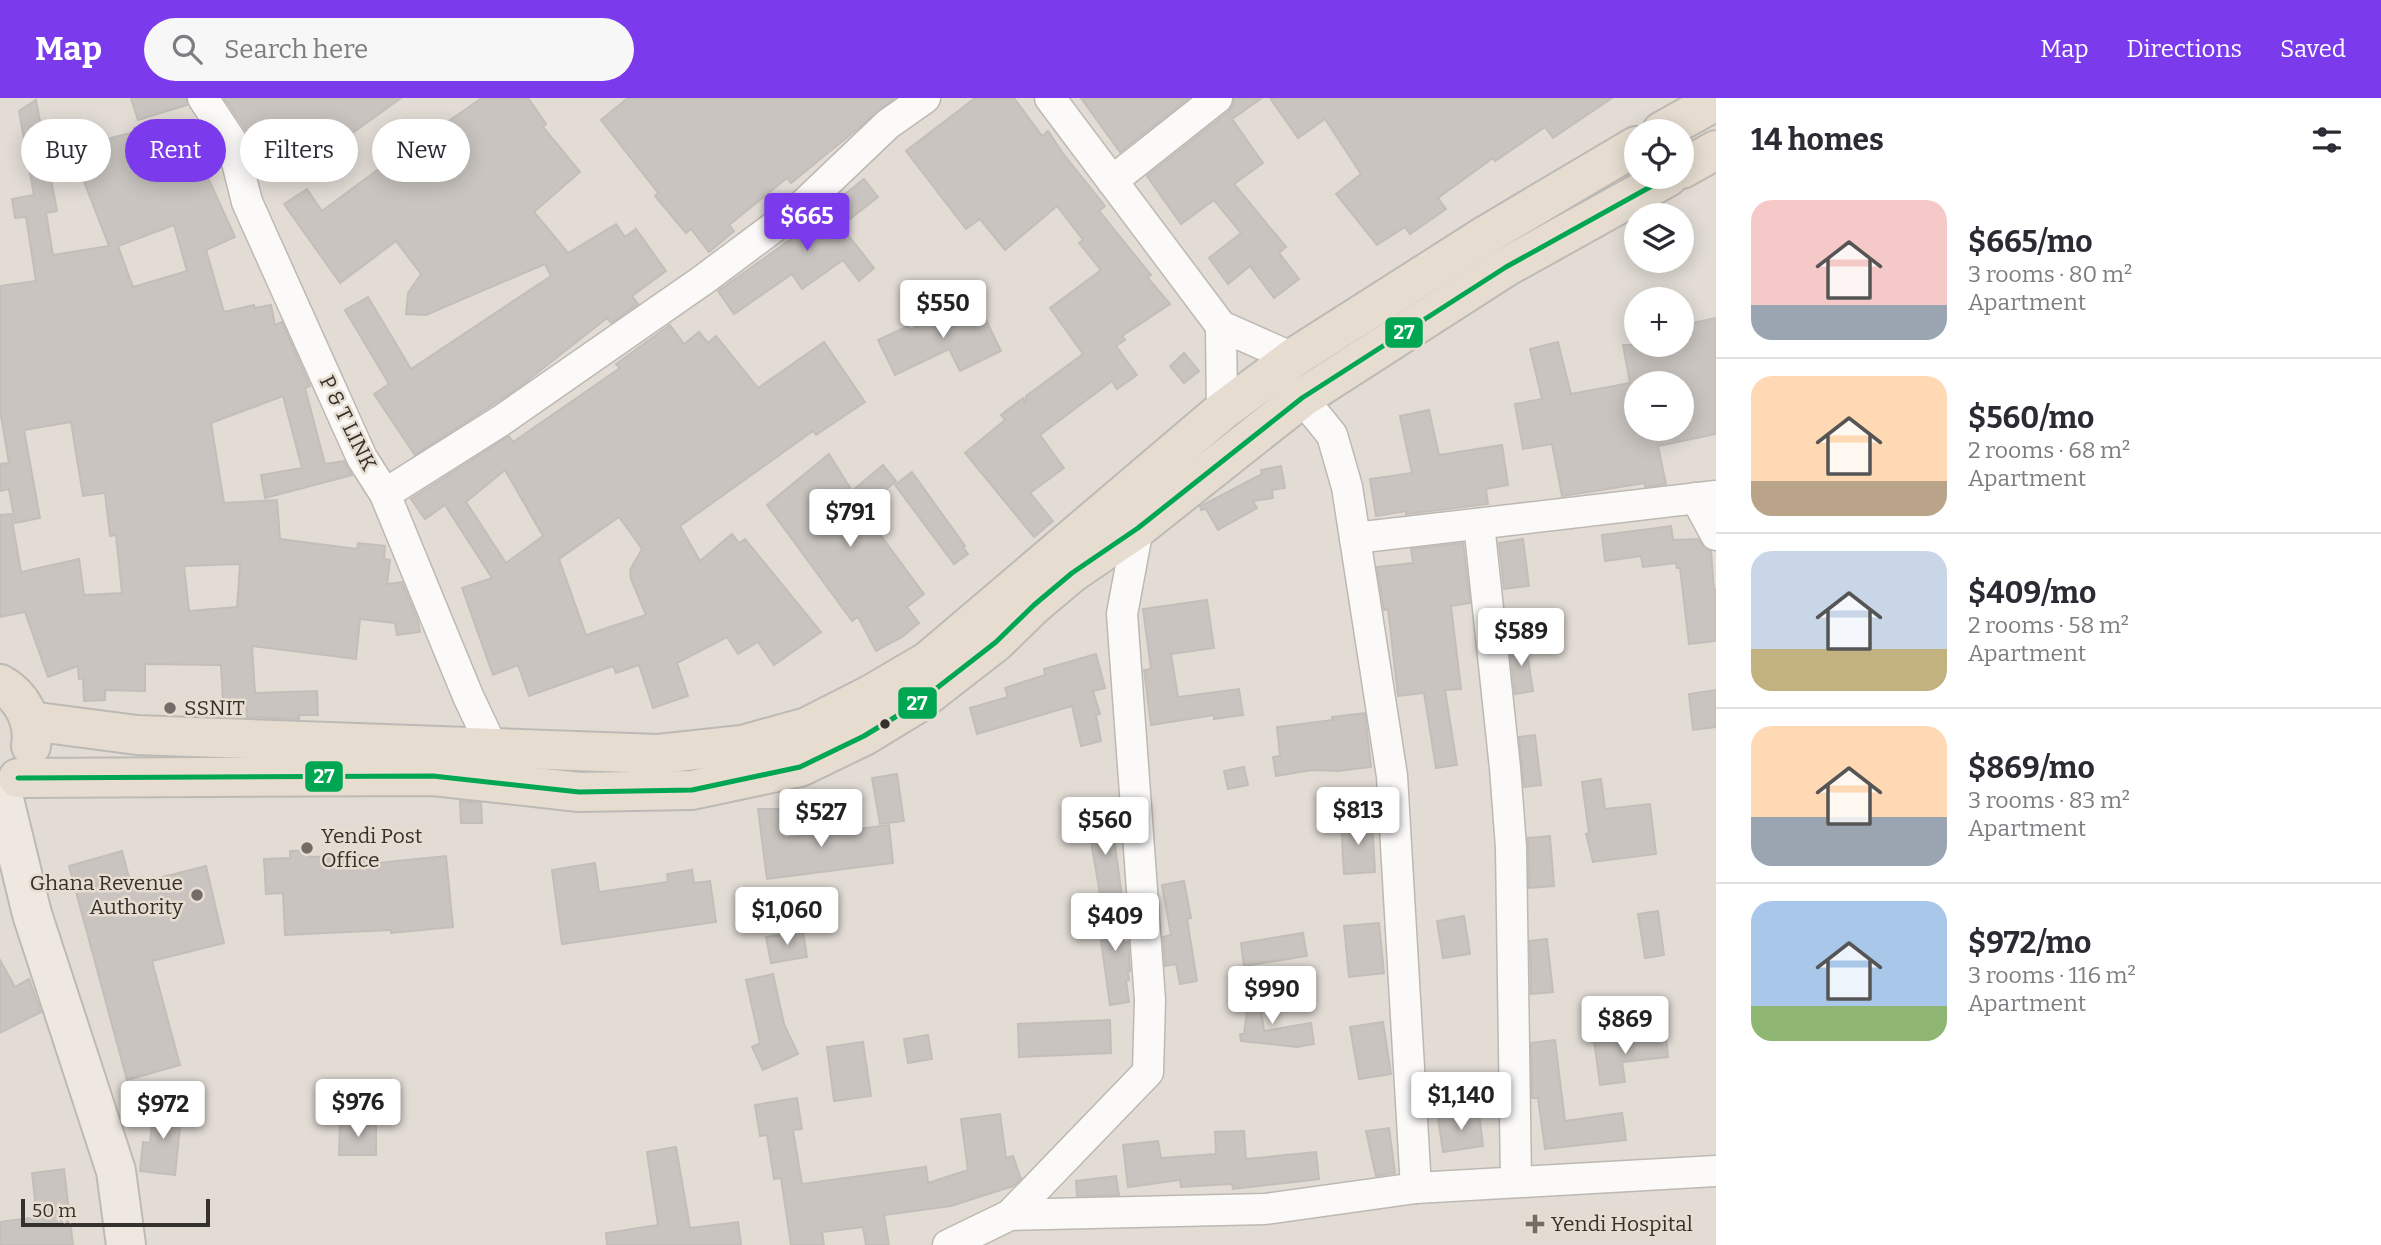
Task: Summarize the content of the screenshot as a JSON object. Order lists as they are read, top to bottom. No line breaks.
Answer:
{"streets":{"street":["P & T LINK"]},"places":{"other":["SSNIT","Yendi Post Office","Ghana Revenue Authority"],"health":["Yendi Hospital"]},"lines":["transit line 27"],"scale_bar":"50 m","page":{"header":"Map","search":"Search here","nav":["Map","Directions","Saved"],"heading":"14 homes","map_buttons":["+","−"],"chip":["Buy","Rent","Filters","New"],"list":[{"name":"$665/mo","note":"3 rooms · 80 m² · Apartment"},{"name":"$560/mo","note":"2 rooms · 68 m² · Apartment"},{"name":"$409/mo","note":"2 rooms · 58 m² · Apartment"},{"name":"$869/mo","note":"3 rooms · 83 m² · Apartment"},{"name":"$972/mo","note":"3 rooms · 116 m² · Apartment"}],"price":["$665","$550","$791","$589","$813","$527","$560","$1,060","$409","$990","$869","$1,140","$976","$972"],"scale":"50 m"}}
